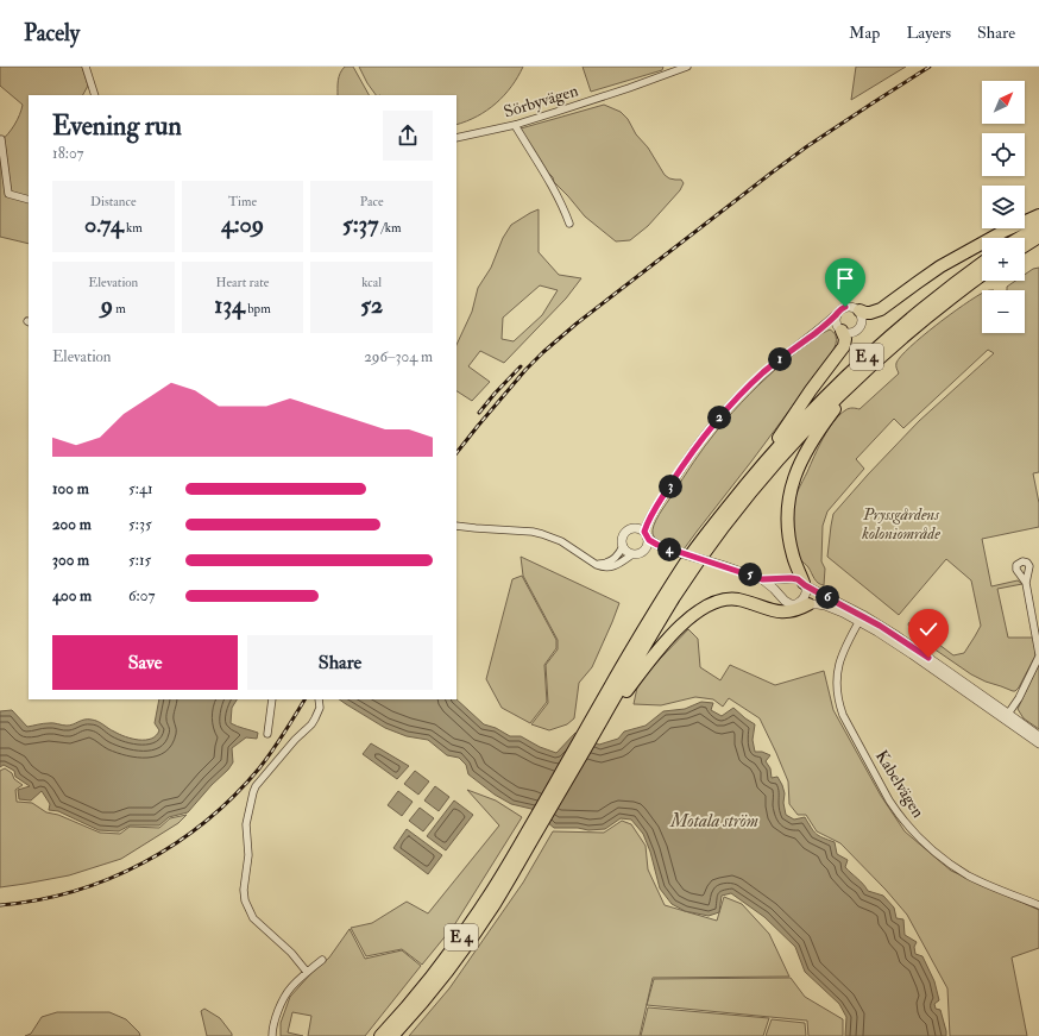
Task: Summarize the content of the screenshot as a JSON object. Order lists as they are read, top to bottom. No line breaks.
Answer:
{"streets":{"highway":["E 4"],"street":["Sörbyvägen","Kabelvägen"]},"water":["Motala ström"],"parks":["Pryssgårdens koloniområde"],"north":"top right","page":{"header":"Pacely","nav":["Map","Layers","Share"],"map_buttons":["+","−"],"heading":["Evening run","18:07"],"stats":[["Distance","0.74 km"],["Time","4:09"],["Pace","5:37 /km"],["Elevation","9 m"],["Heart rate","134 bpm"],["kcal","52"]],"chart":["Elevation","296–304 m"],"pins":["1","2","3","4","5","6"],"list":[{"name":"100 m","note":"5:41"},{"name":"200 m","note":"5:35"},{"name":"300 m","note":"5:15"},{"name":"400 m","note":"6:07"}],"buttons":["Save","Share"]}}
